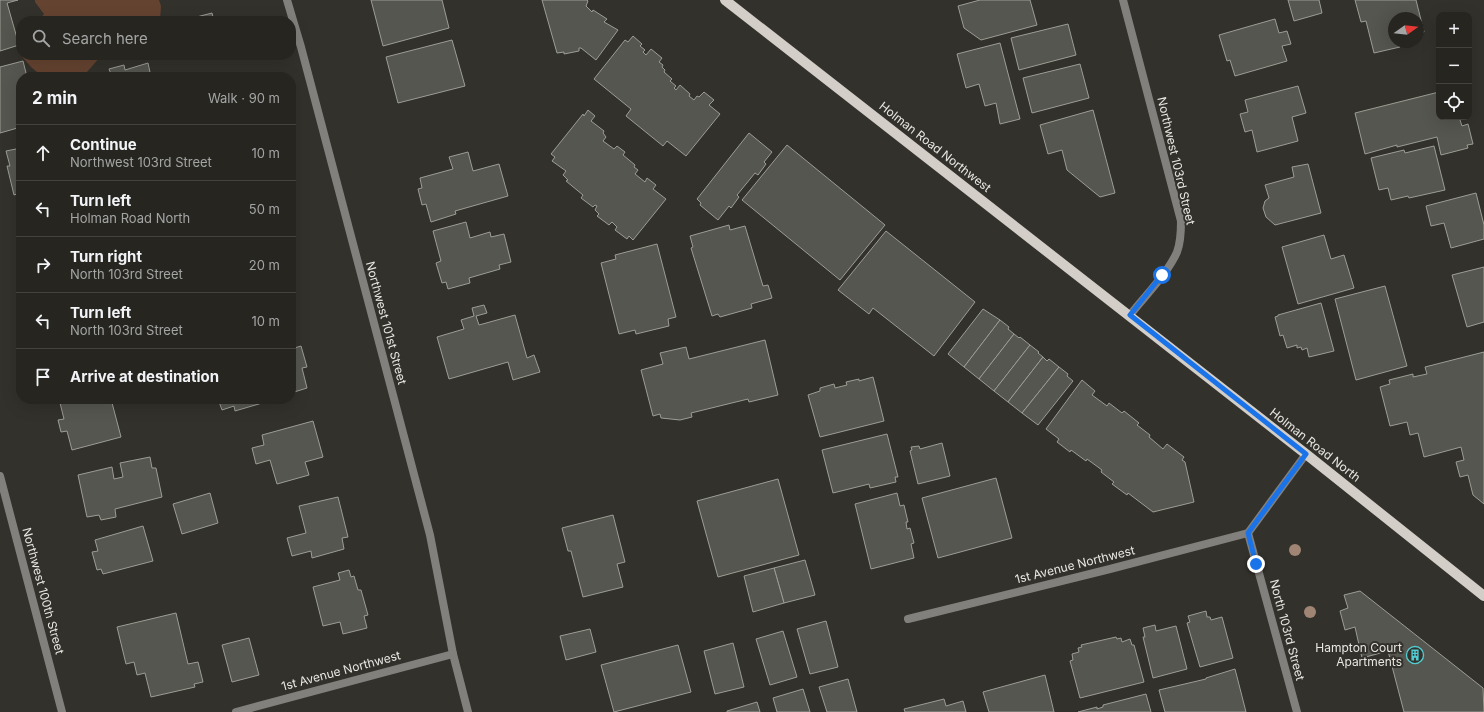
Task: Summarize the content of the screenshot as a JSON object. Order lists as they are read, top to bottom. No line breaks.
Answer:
{"streets":{"main road":["Holman Road Northwest","Holman Road North"],"street":["Northwest 103rd Street","Northwest 101st Street","1st Avenue Northwest","Northwest 100th Street","North 103rd Street"]},"crossings":[["Holman Road Northwest","Northwest 103rd Street"],["Holman Road Northwest","Holman Road North"],["Northwest 103rd Street","Holman Road North"],["Northwest 101st Street","1st Avenue Northwest"],["1st Avenue Northwest","North 103rd Street"]],"places":{"building":["Hampton Court Apartments"]},"north":"right","page":{"map_buttons":["+","−"],"search":"Search here","heading":["2 min","Walk · 90 m"],"list":[["Continue","Northwest 103rd Street","10 m"],["Turn left","Holman Road North","50 m"],["Turn right","North 103rd Street","20 m"],["Turn left","North 103rd Street","10 m"],"Arrive at destination"]}}
